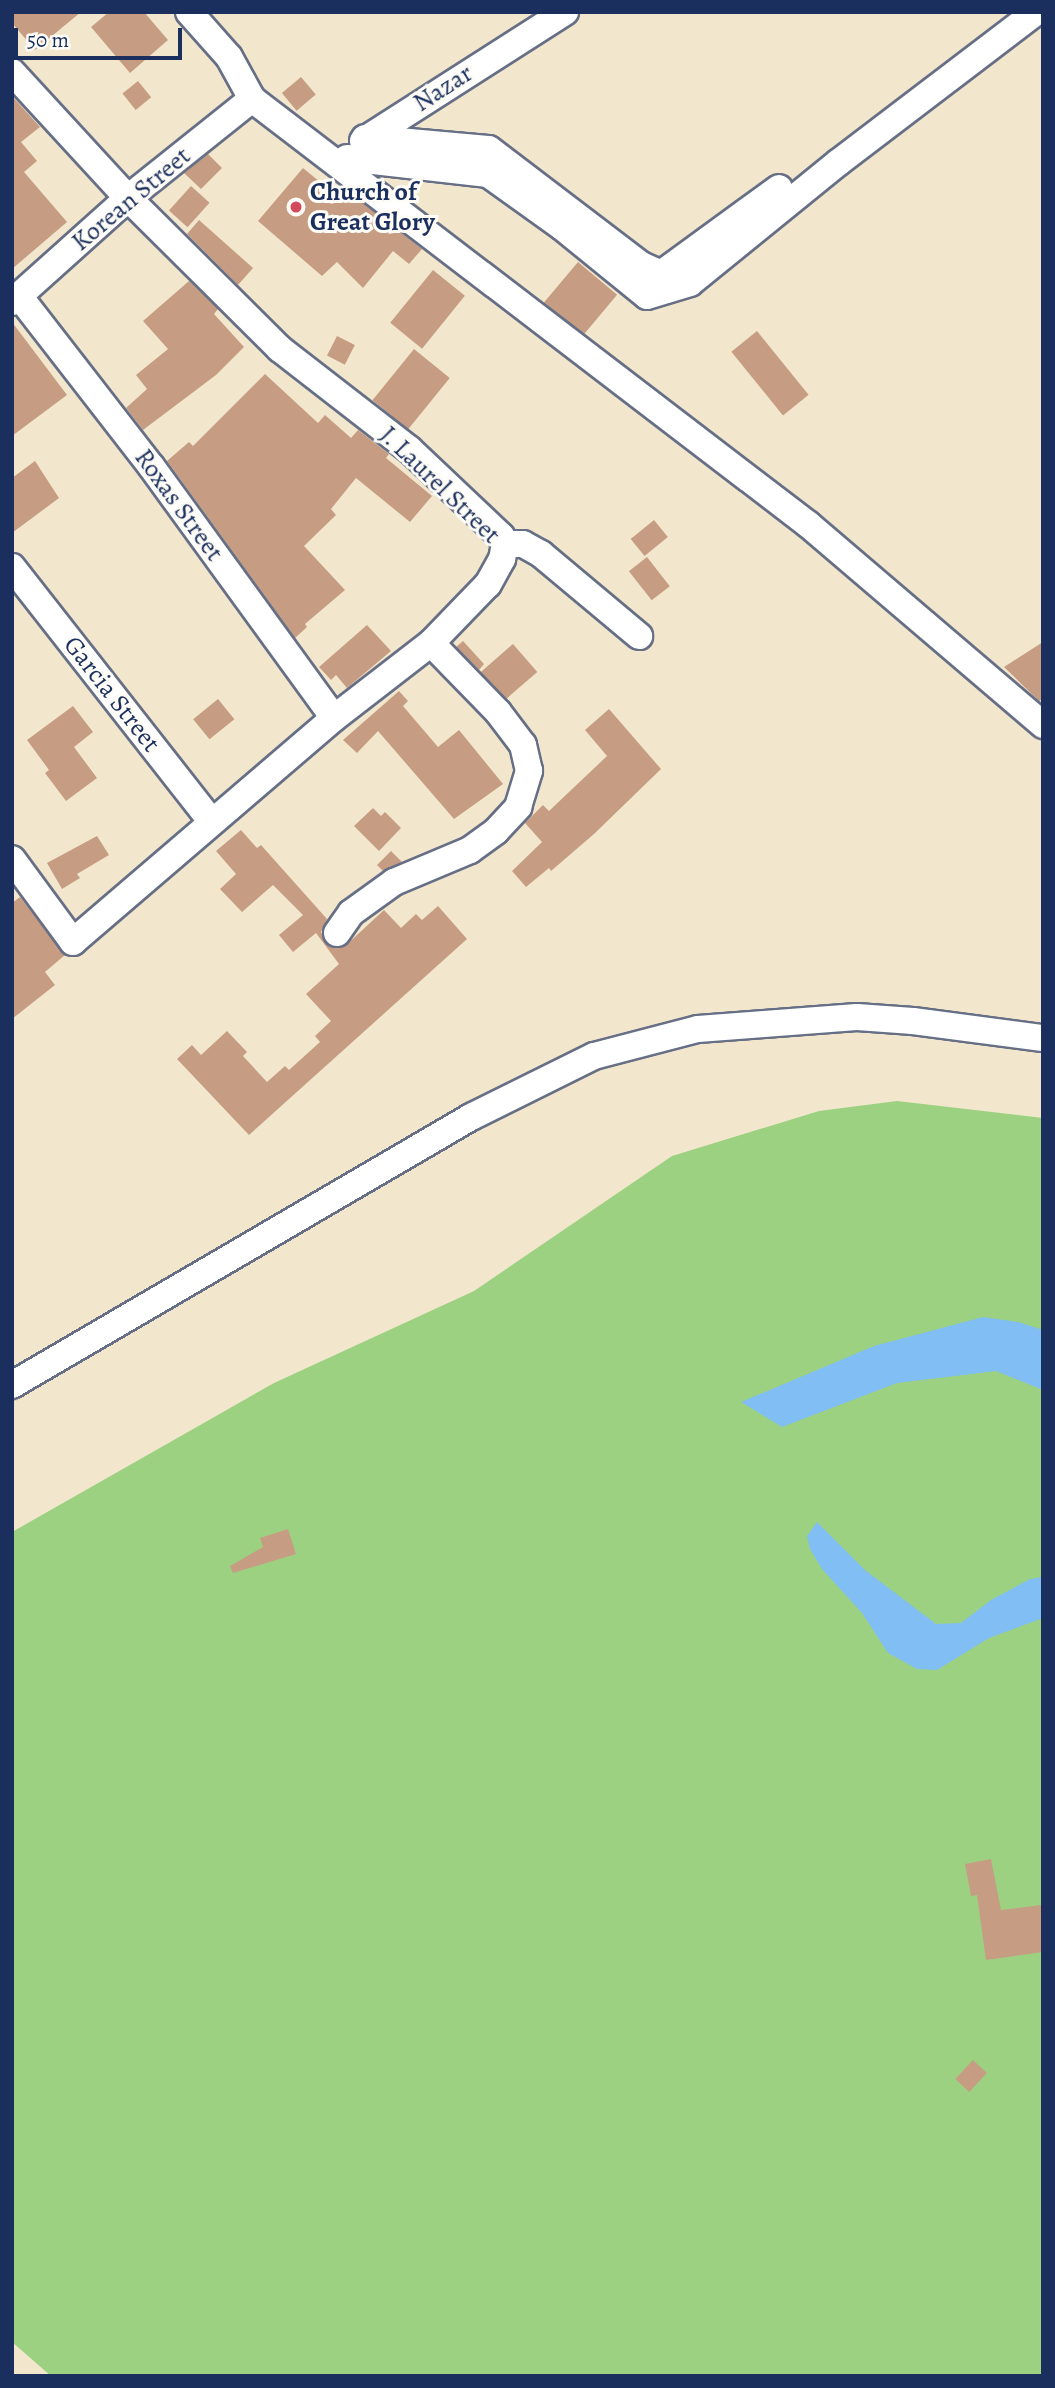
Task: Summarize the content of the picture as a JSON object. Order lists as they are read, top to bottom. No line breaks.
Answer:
{"streets":{"street":["Nazar","Korean Street","J. Laurel Street","Roxas Street","Garcia Street"]},"crossings":[["Korean Street","J. Laurel Street"],["Korean Street","Roxas Street"],["J. Laurel Street","Roxas Street"],["J. Laurel Street","Garcia Street"]],"places":["Church of Great Glory"],"scale_bar":"50 m"}
